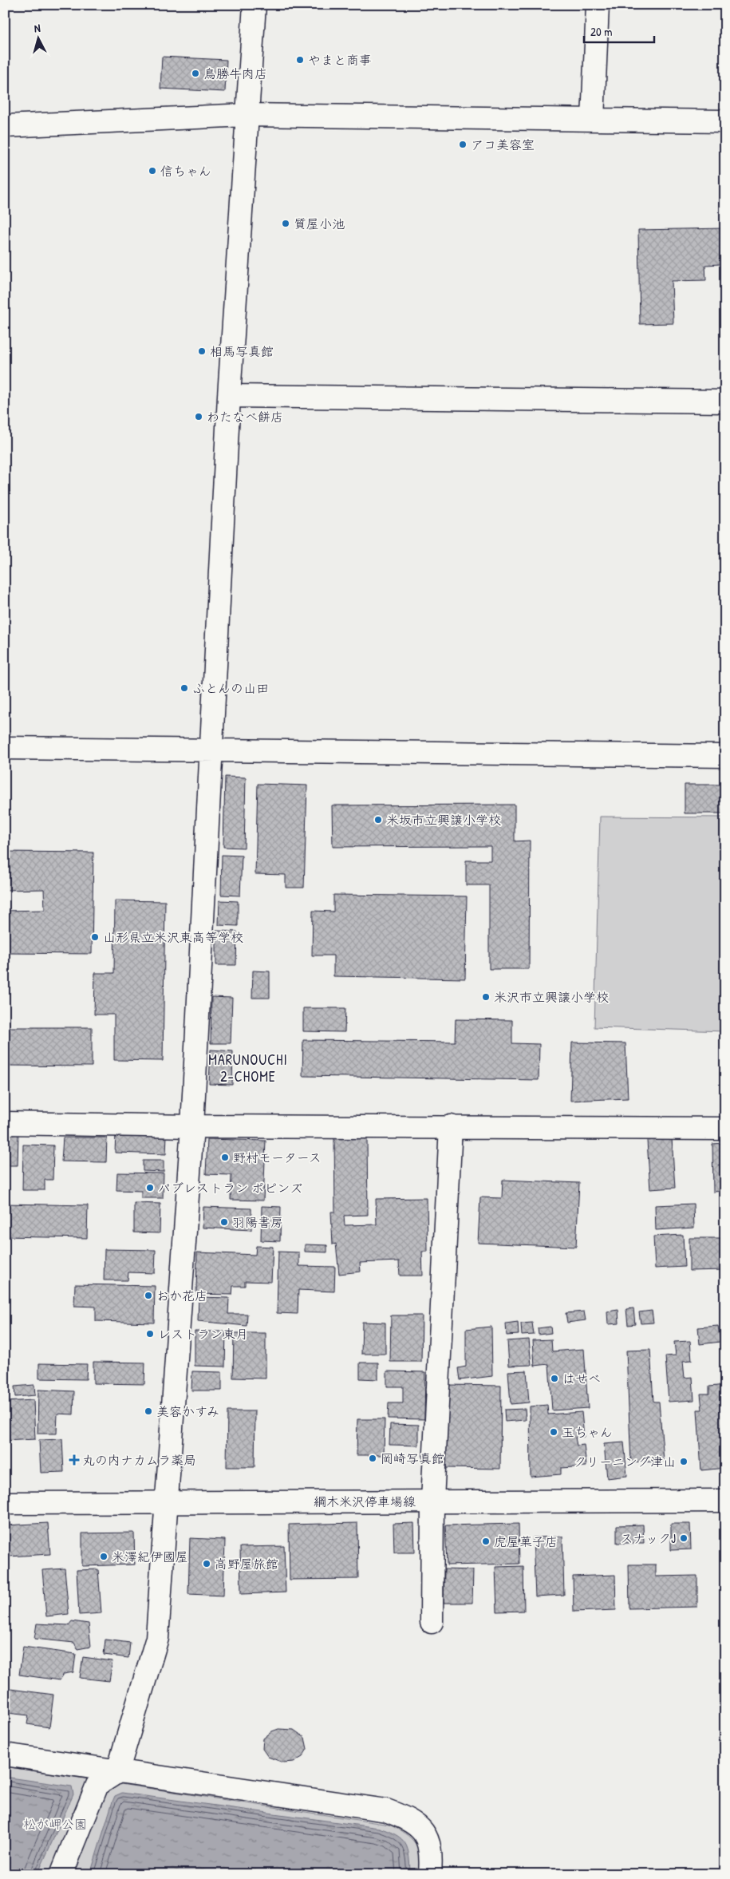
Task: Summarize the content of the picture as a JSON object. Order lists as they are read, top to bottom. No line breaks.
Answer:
{"streets":{"street":["綱木米沢停車場線"]},"districts":["MARUNOUCHI 2-CHOME"],"parks":["松が岬公園"],"places":{"other":["やまと商事","鳥勝牛肉店","アコ美容室","信ちゃん","質屋小池","相馬写真館","わたなべ餅店","ふとんの山田","米坂市立興譲小学校","山形県立米沢東高等学校","米沢市立興譲小学校","野村モータース","パブレストラン ポピンズ","羽陽書房","おか花店","レストラン東月","はせべ","美容かすみ","玉ちゃん","岡崎写真館","クリーニング津山","スナックJ","虎屋菓子店","米澤紀伊國屋","高野屋旅館"],"health":["丸の内ナカムラ薬局"]},"scale_bar":"20 m","north":"top"}
